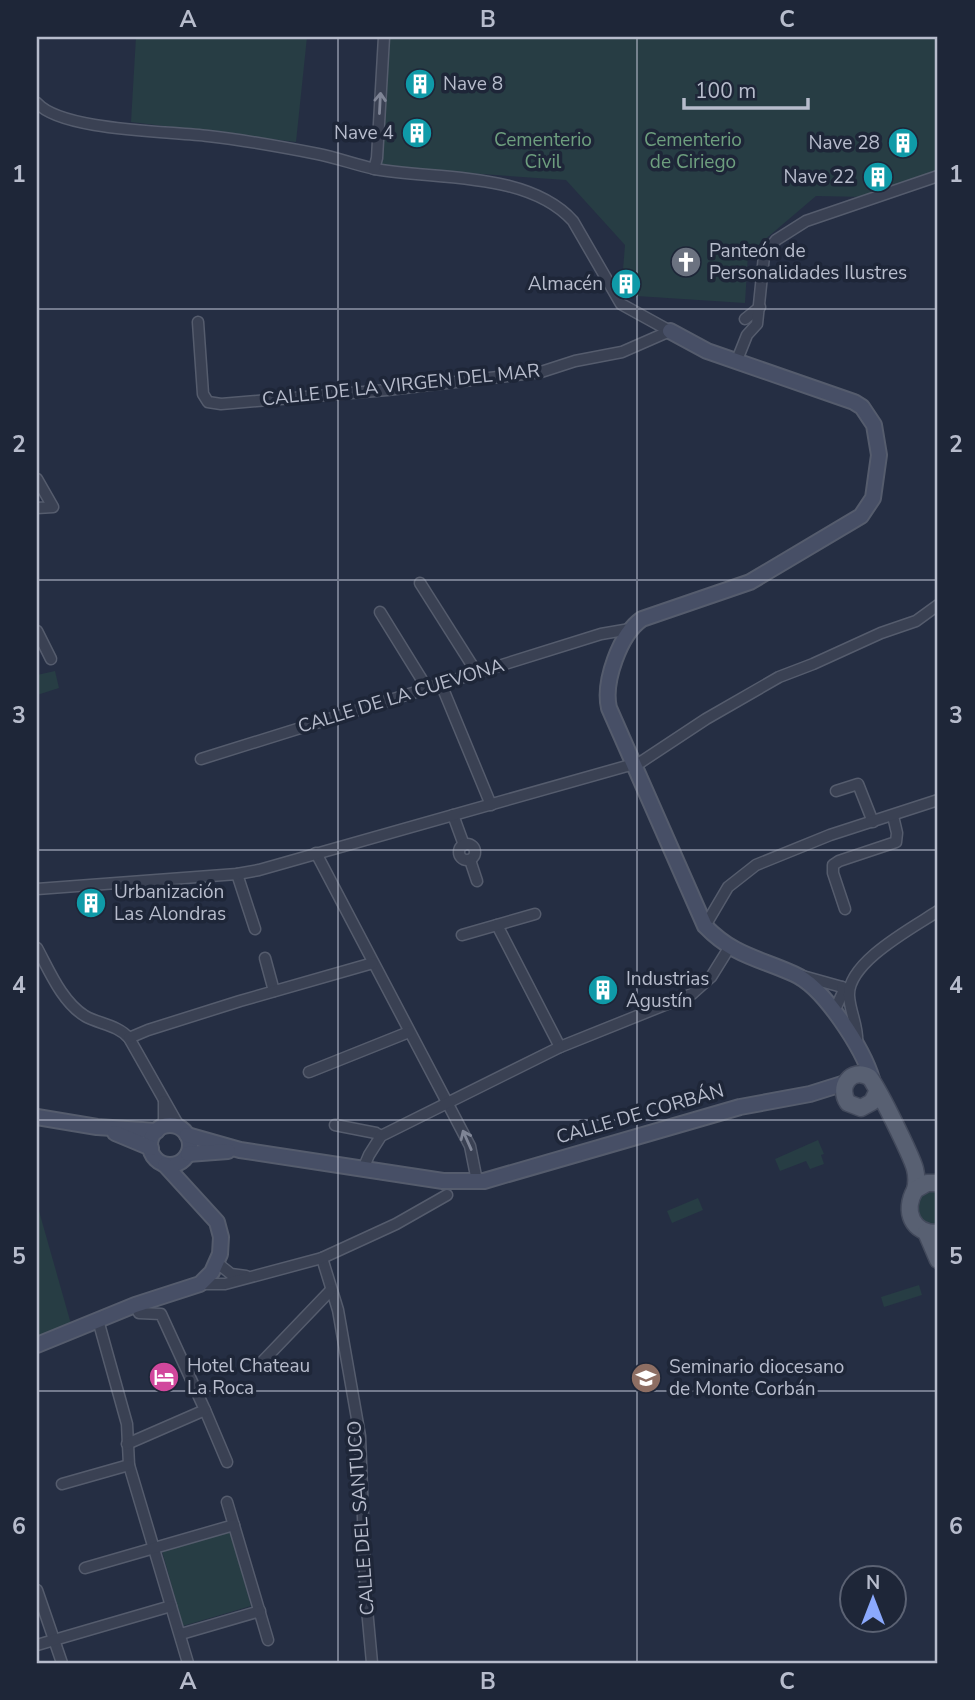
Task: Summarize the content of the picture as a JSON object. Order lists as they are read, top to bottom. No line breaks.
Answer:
{"streets":{"main road":["CALLE DE CORBÁN"],"street":["CALLE DE LA VIRGEN DEL MAR","CALLE DE LA CUEVONA","CALLE DEL SANTUCO"]},"parks":["Cementerio Civil","Cementerio de Ciriego"],"places":{"building":["Nave 8","Nave 4","Nave 28","Nave 22","Almacén","Urbanización Las Alondras","Industrias Agustín"],"church":["Panteón de Personalidades Ilustres"],"hotel":["Hotel Chateau La Roca"],"school or university":["Seminario diocesano de Monte Corbán"]},"scale_bar":"100 m","north":"top","grid":{"columns":["A","B","C"],"rows":["1","2","3","4","5","6"]}}
